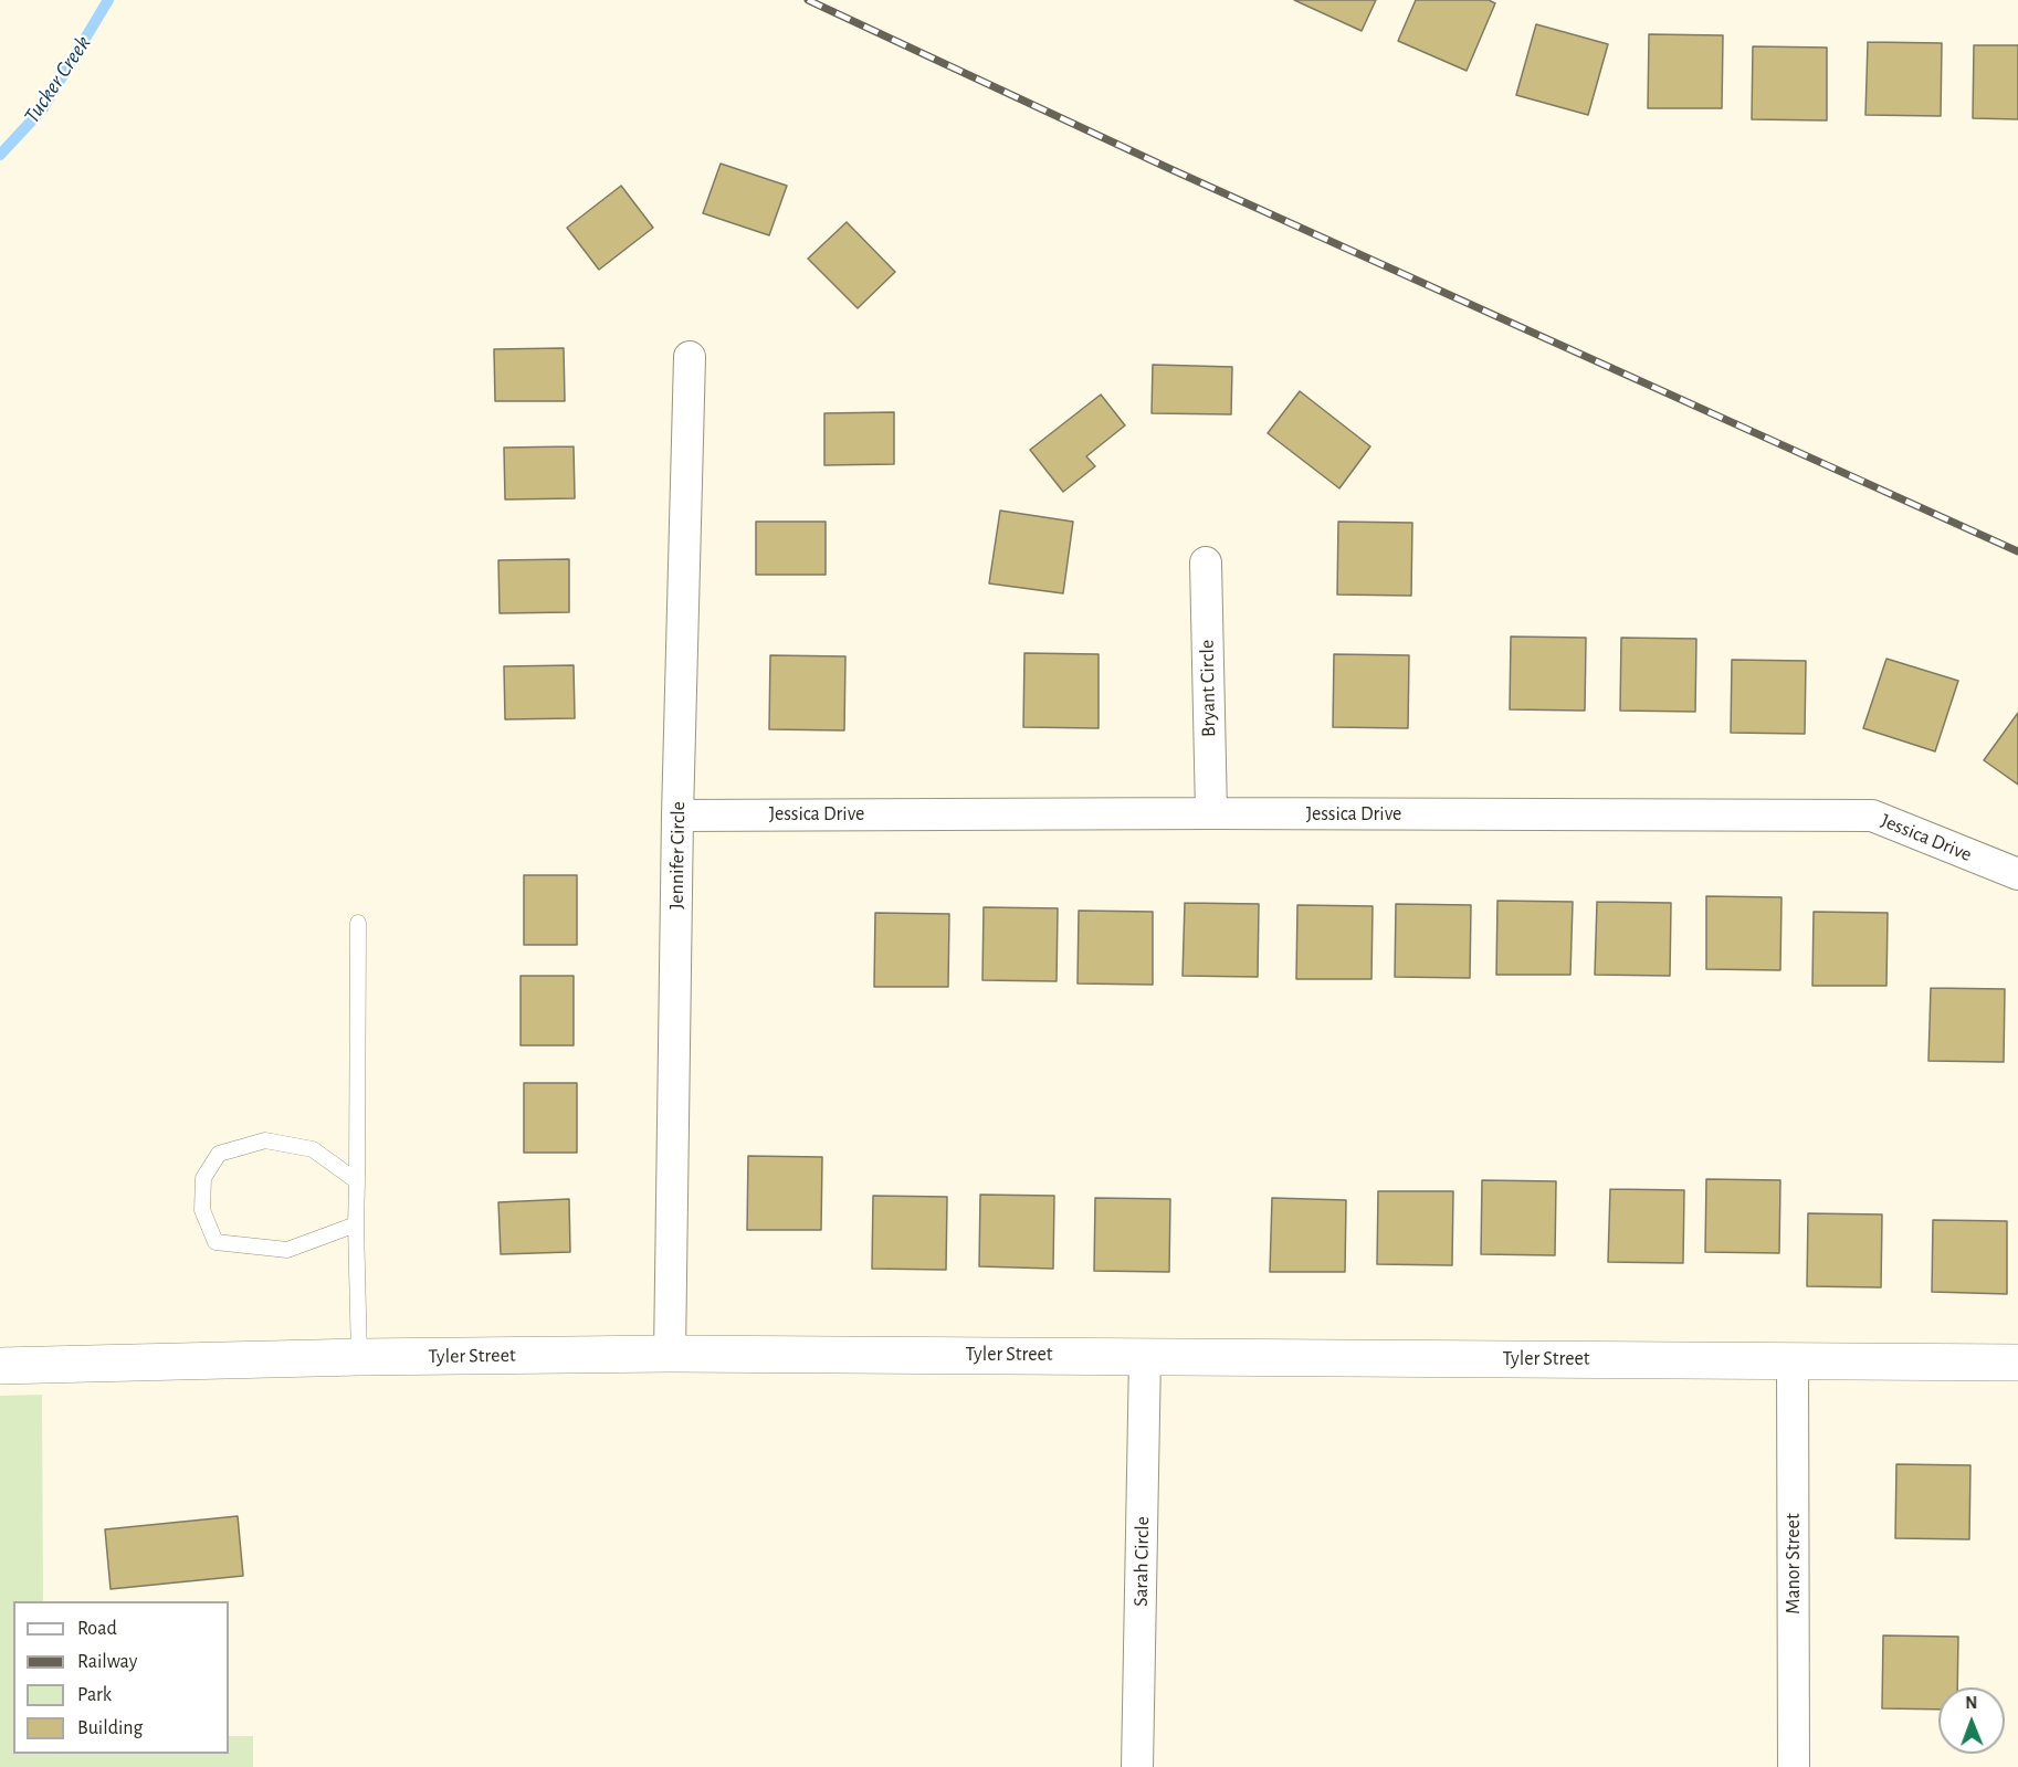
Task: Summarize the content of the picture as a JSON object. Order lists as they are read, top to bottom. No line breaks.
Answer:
{"streets":{"street":["Bryant Circle","Jessica Drive","Jennifer Circle","Tyler Street","Sarah Circle","Manor Street"]},"crossings":[["Bryant Circle","Jessica Drive"],["Jessica Drive","Jennifer Circle"],["Jennifer Circle","Tyler Street"],["Tyler Street","Sarah Circle"],["Tyler Street","Manor Street"]],"water":["Tucker Creek"],"legend":["Road","Railway","Park","Building"],"north":"top"}
